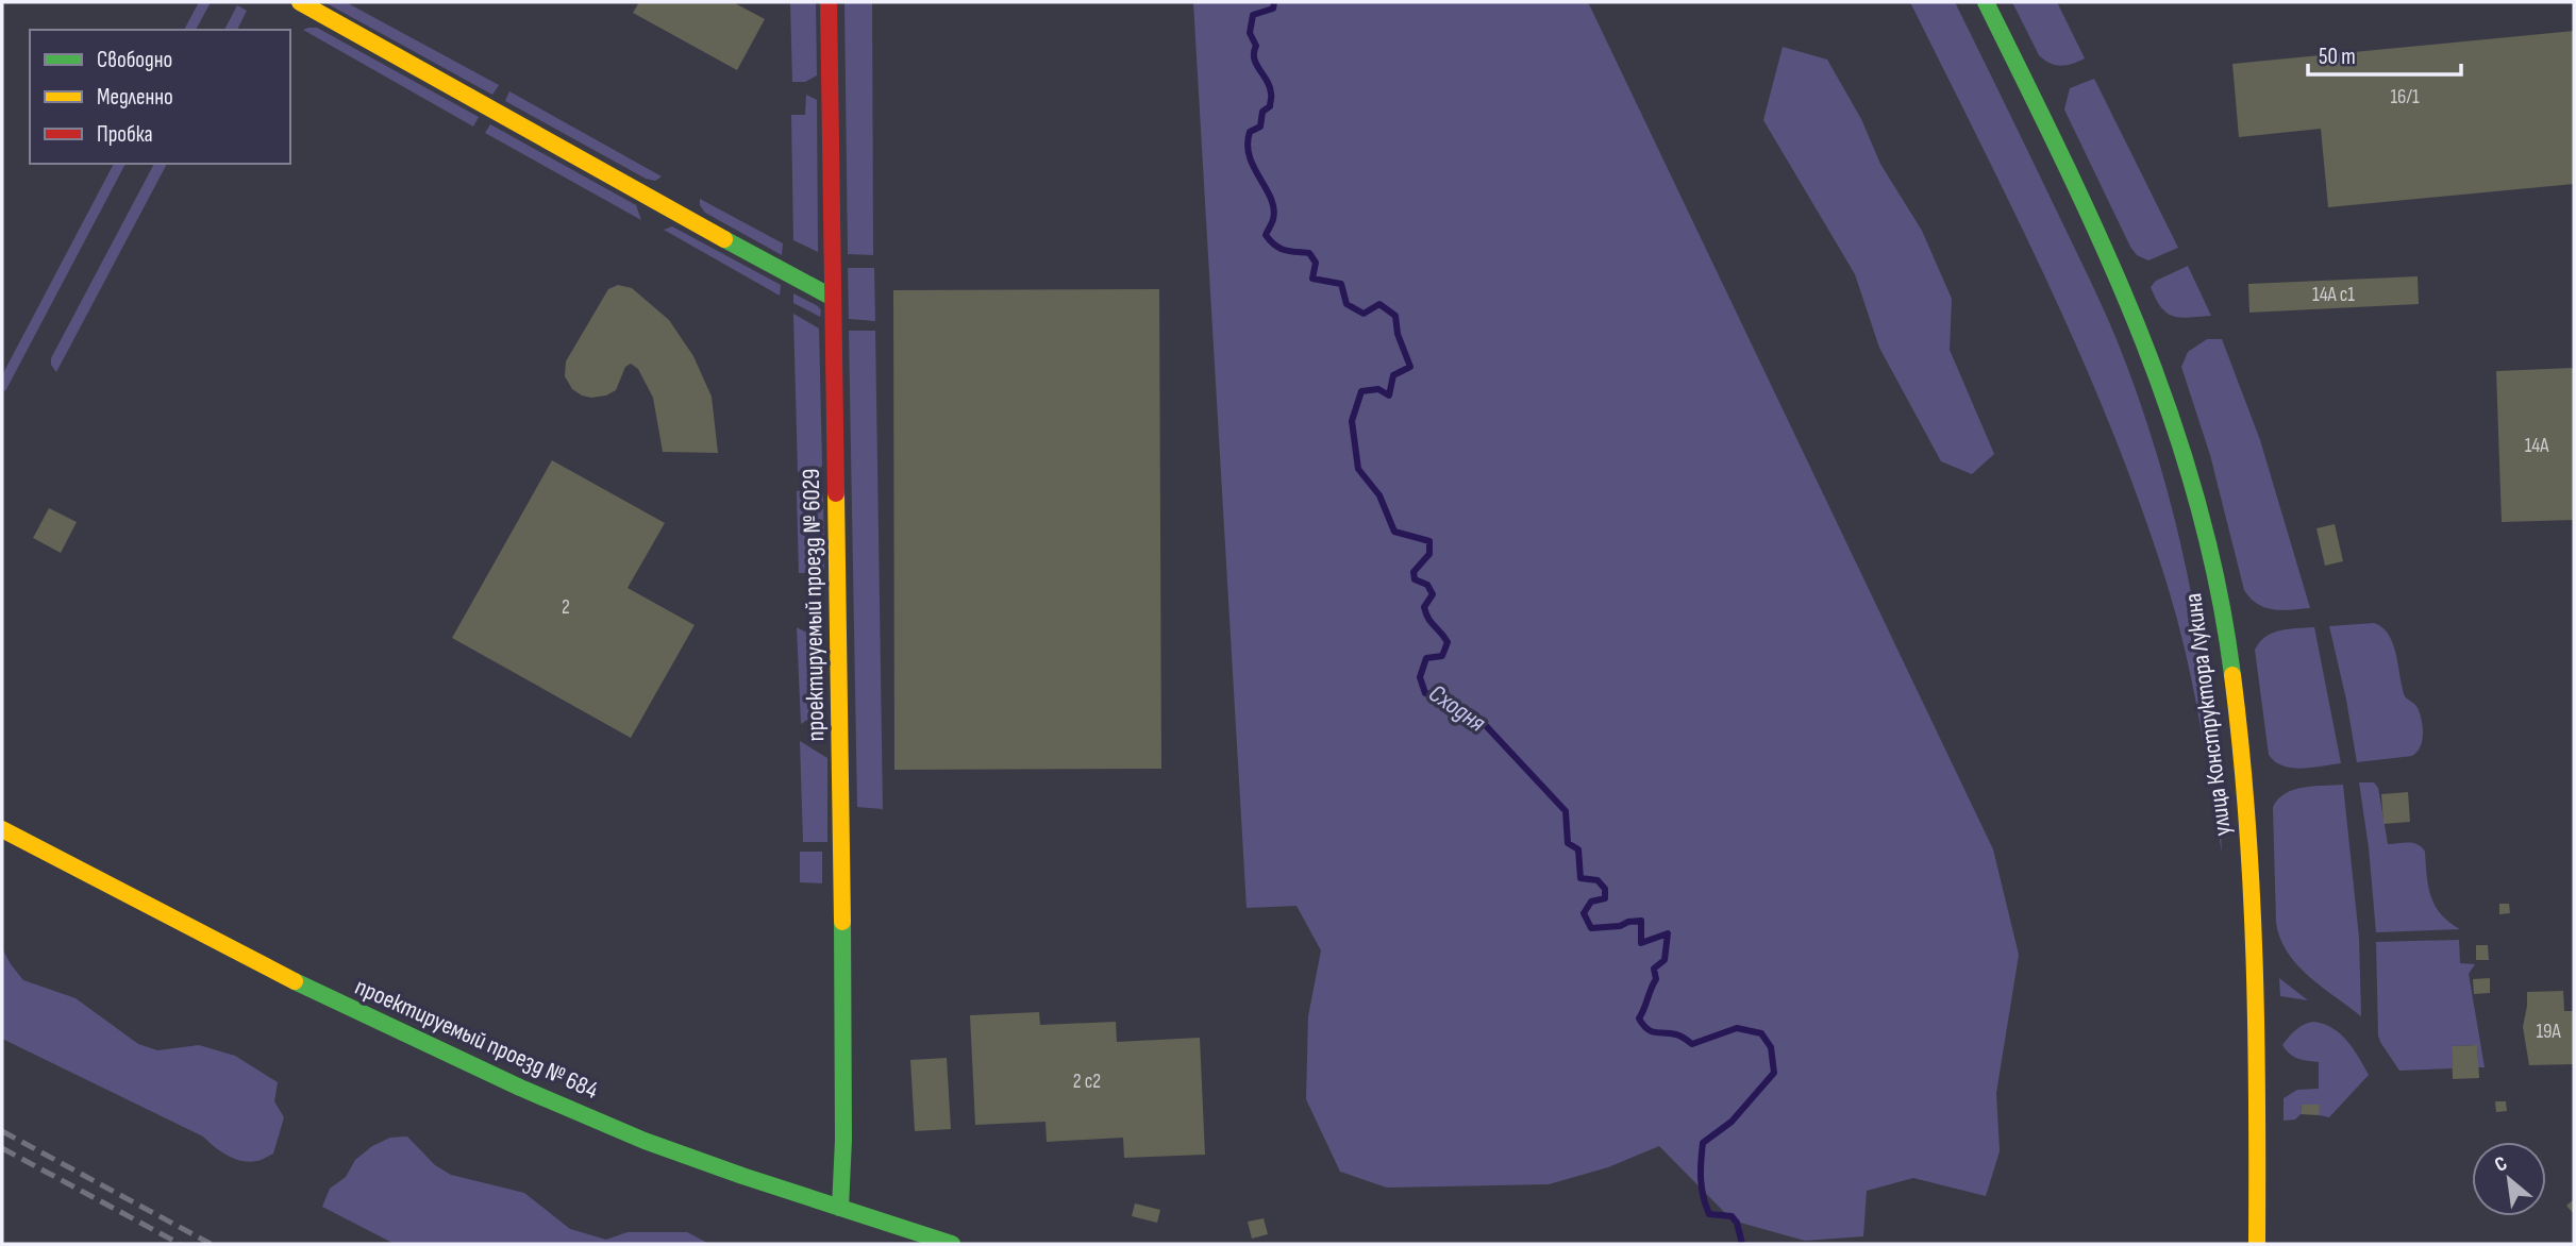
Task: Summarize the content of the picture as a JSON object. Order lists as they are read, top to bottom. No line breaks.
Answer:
{"streets":{"street":["проектируемый проезд № 6029","улица Конструктора Лукина","проектируемый проезд № 684"]},"crossings":[["проектируемый проезд № 6029","проектируемый проезд № 684"]],"water":["Сходня"],"house_numbers":["16/1","14А с1","14А","2","19А","2 с2"],"legend":["Свободно","Медленно","Пробка"],"scale_bar":"50 m","north":"top left"}
